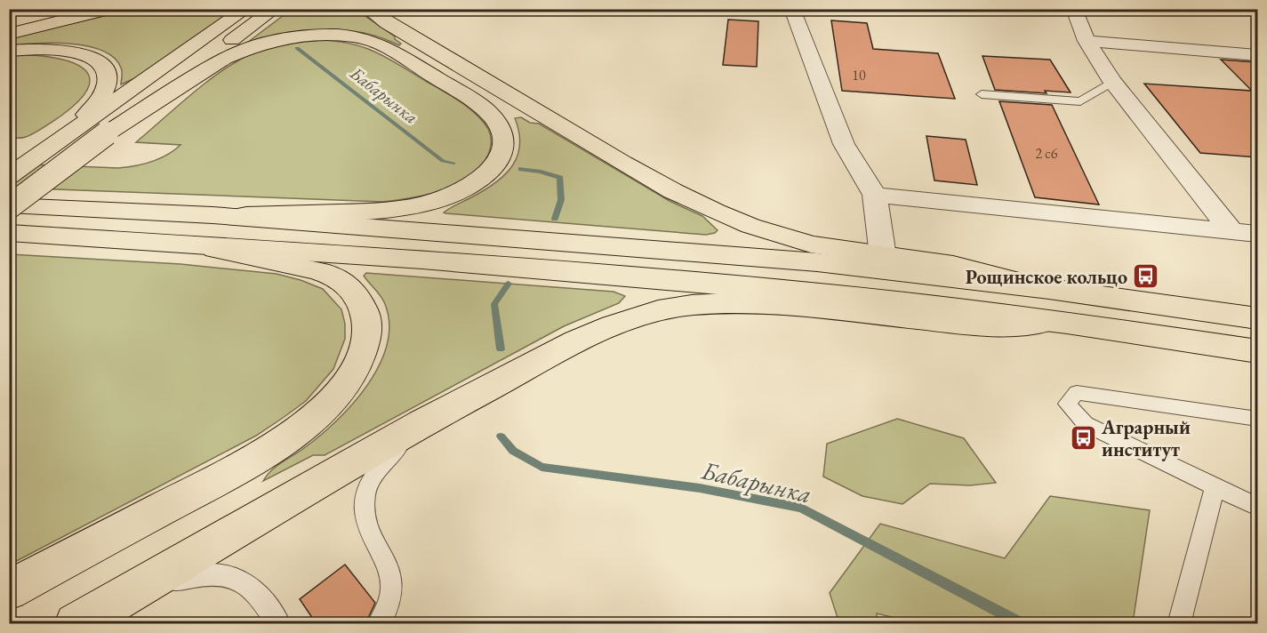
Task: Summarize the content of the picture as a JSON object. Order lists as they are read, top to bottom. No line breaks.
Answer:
{"water":["Бабарынка"],"places":{"bus stop":["Рощинское кольцо","Аграрный институт"]},"house_numbers":["10","2 с6"]}
